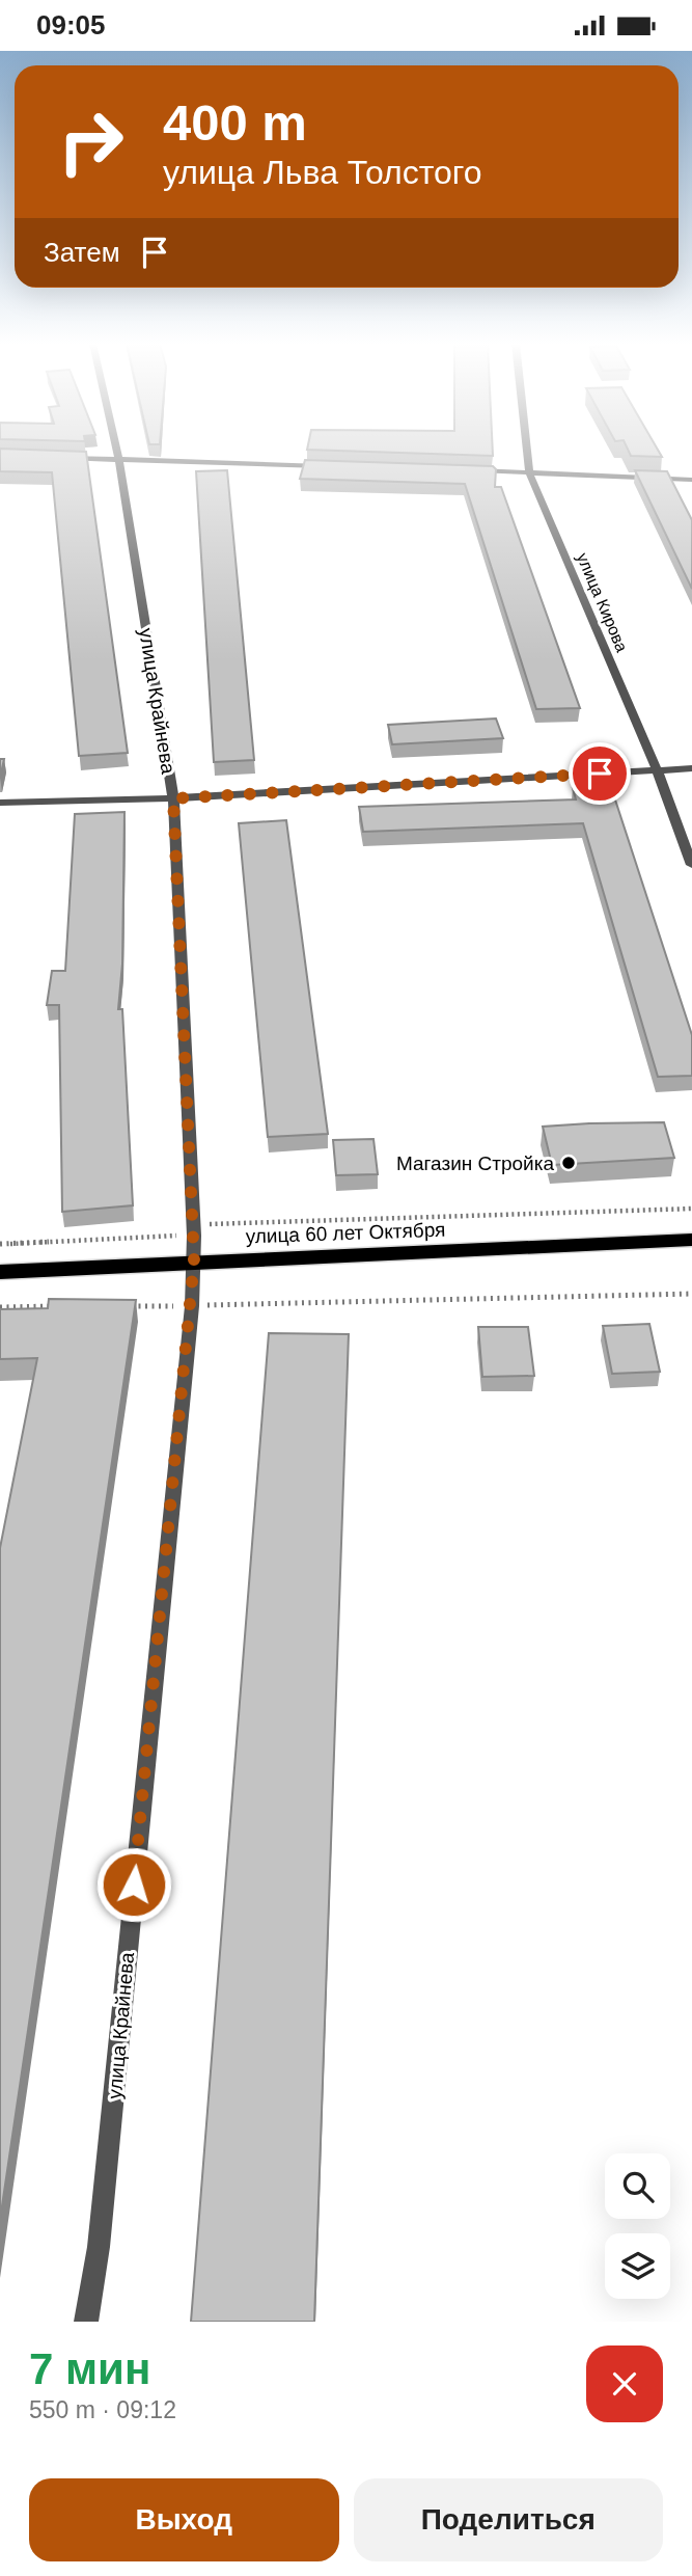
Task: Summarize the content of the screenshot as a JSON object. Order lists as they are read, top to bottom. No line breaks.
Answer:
{"streets":{"main road":["улица 60 лет Октября"],"street":["улица Кирова","улица Крайнева"]},"crossings":[["улица Крайнева","улица 60 лет Октября"]],"places":["Магазин Стройка"],"page":{"status":"09:05","turn":["400 m","улица Льва Толстого"],"then":"Затем","heading":["7 мин","550 m · 09:12"],"buttons":["Выход","Поделиться"]}}
